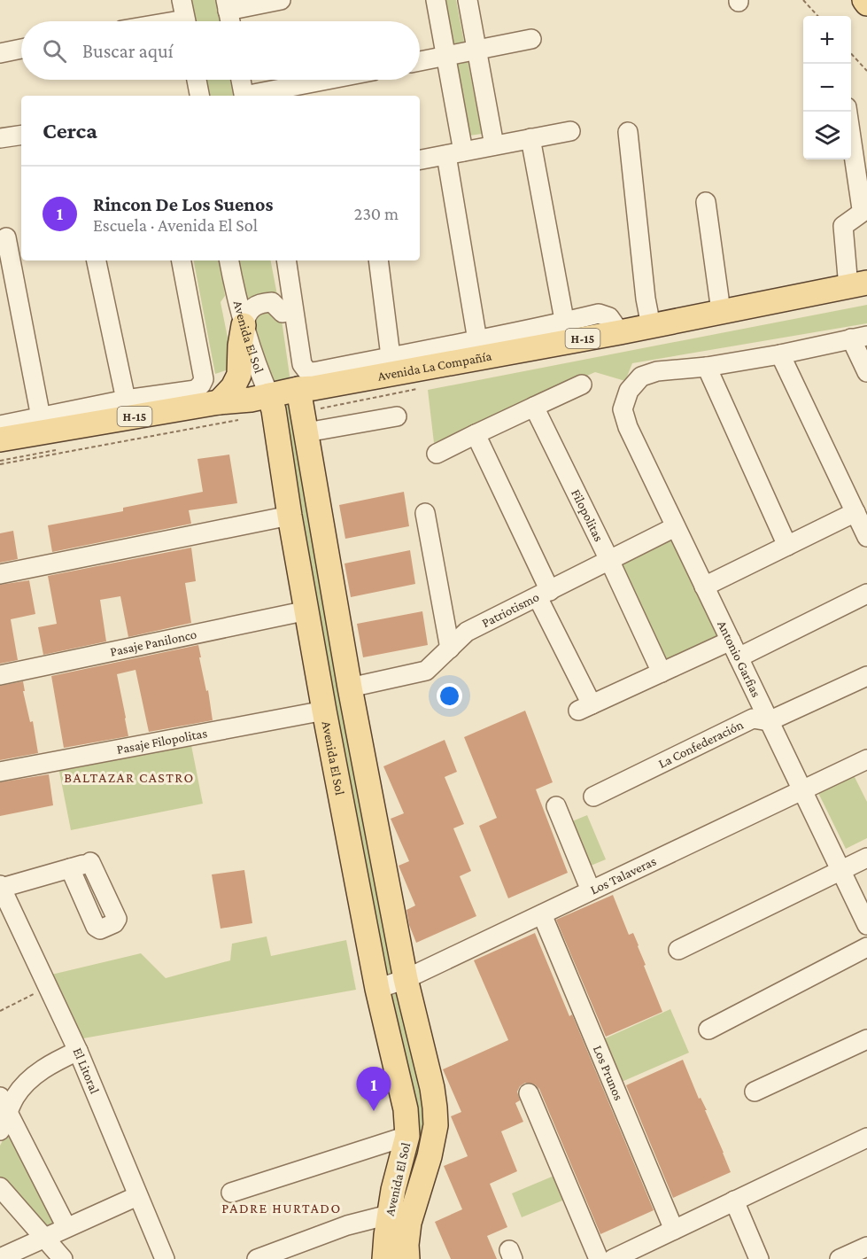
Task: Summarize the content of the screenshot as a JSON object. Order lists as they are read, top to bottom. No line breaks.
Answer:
{"streets":{"main road":["Avenida El Sol","H-15","Avenida La Compañía"],"street":["Filopolitas","Patriotismo","Pasaje Panilonco","Antonio Garfias","Pasaje Filopolitas","La Confederación","Los Talaveras","El Litoral","Los Prunos"]},"crossings":[["Avenida El Sol","Avenida La Compañía"],["Avenida El Sol","Patriotismo"],["Avenida El Sol","Pasaje Panilonco"],["Avenida El Sol","Pasaje Filopolitas"],["Avenida El Sol","Los Talaveras"],["Filopolitas","Patriotismo"],["Patriotismo","Antonio Garfias"],["Antonio Garfias","La Confederación"],["Antonio Garfias","Los Talaveras"],["Los Talaveras","Los Prunos"]],"districts":["BALTAZAR CASTRO","PADRE HURTADO"],"page":{"map_buttons":["+","−"],"search":"Buscar aquí","heading":"Cerca","list":[{"mark":"1","name":"Rincon De Los Suenos","note":"Escuela · Avenida El Sol","value":"230 m"}],"pins":"1"}}
